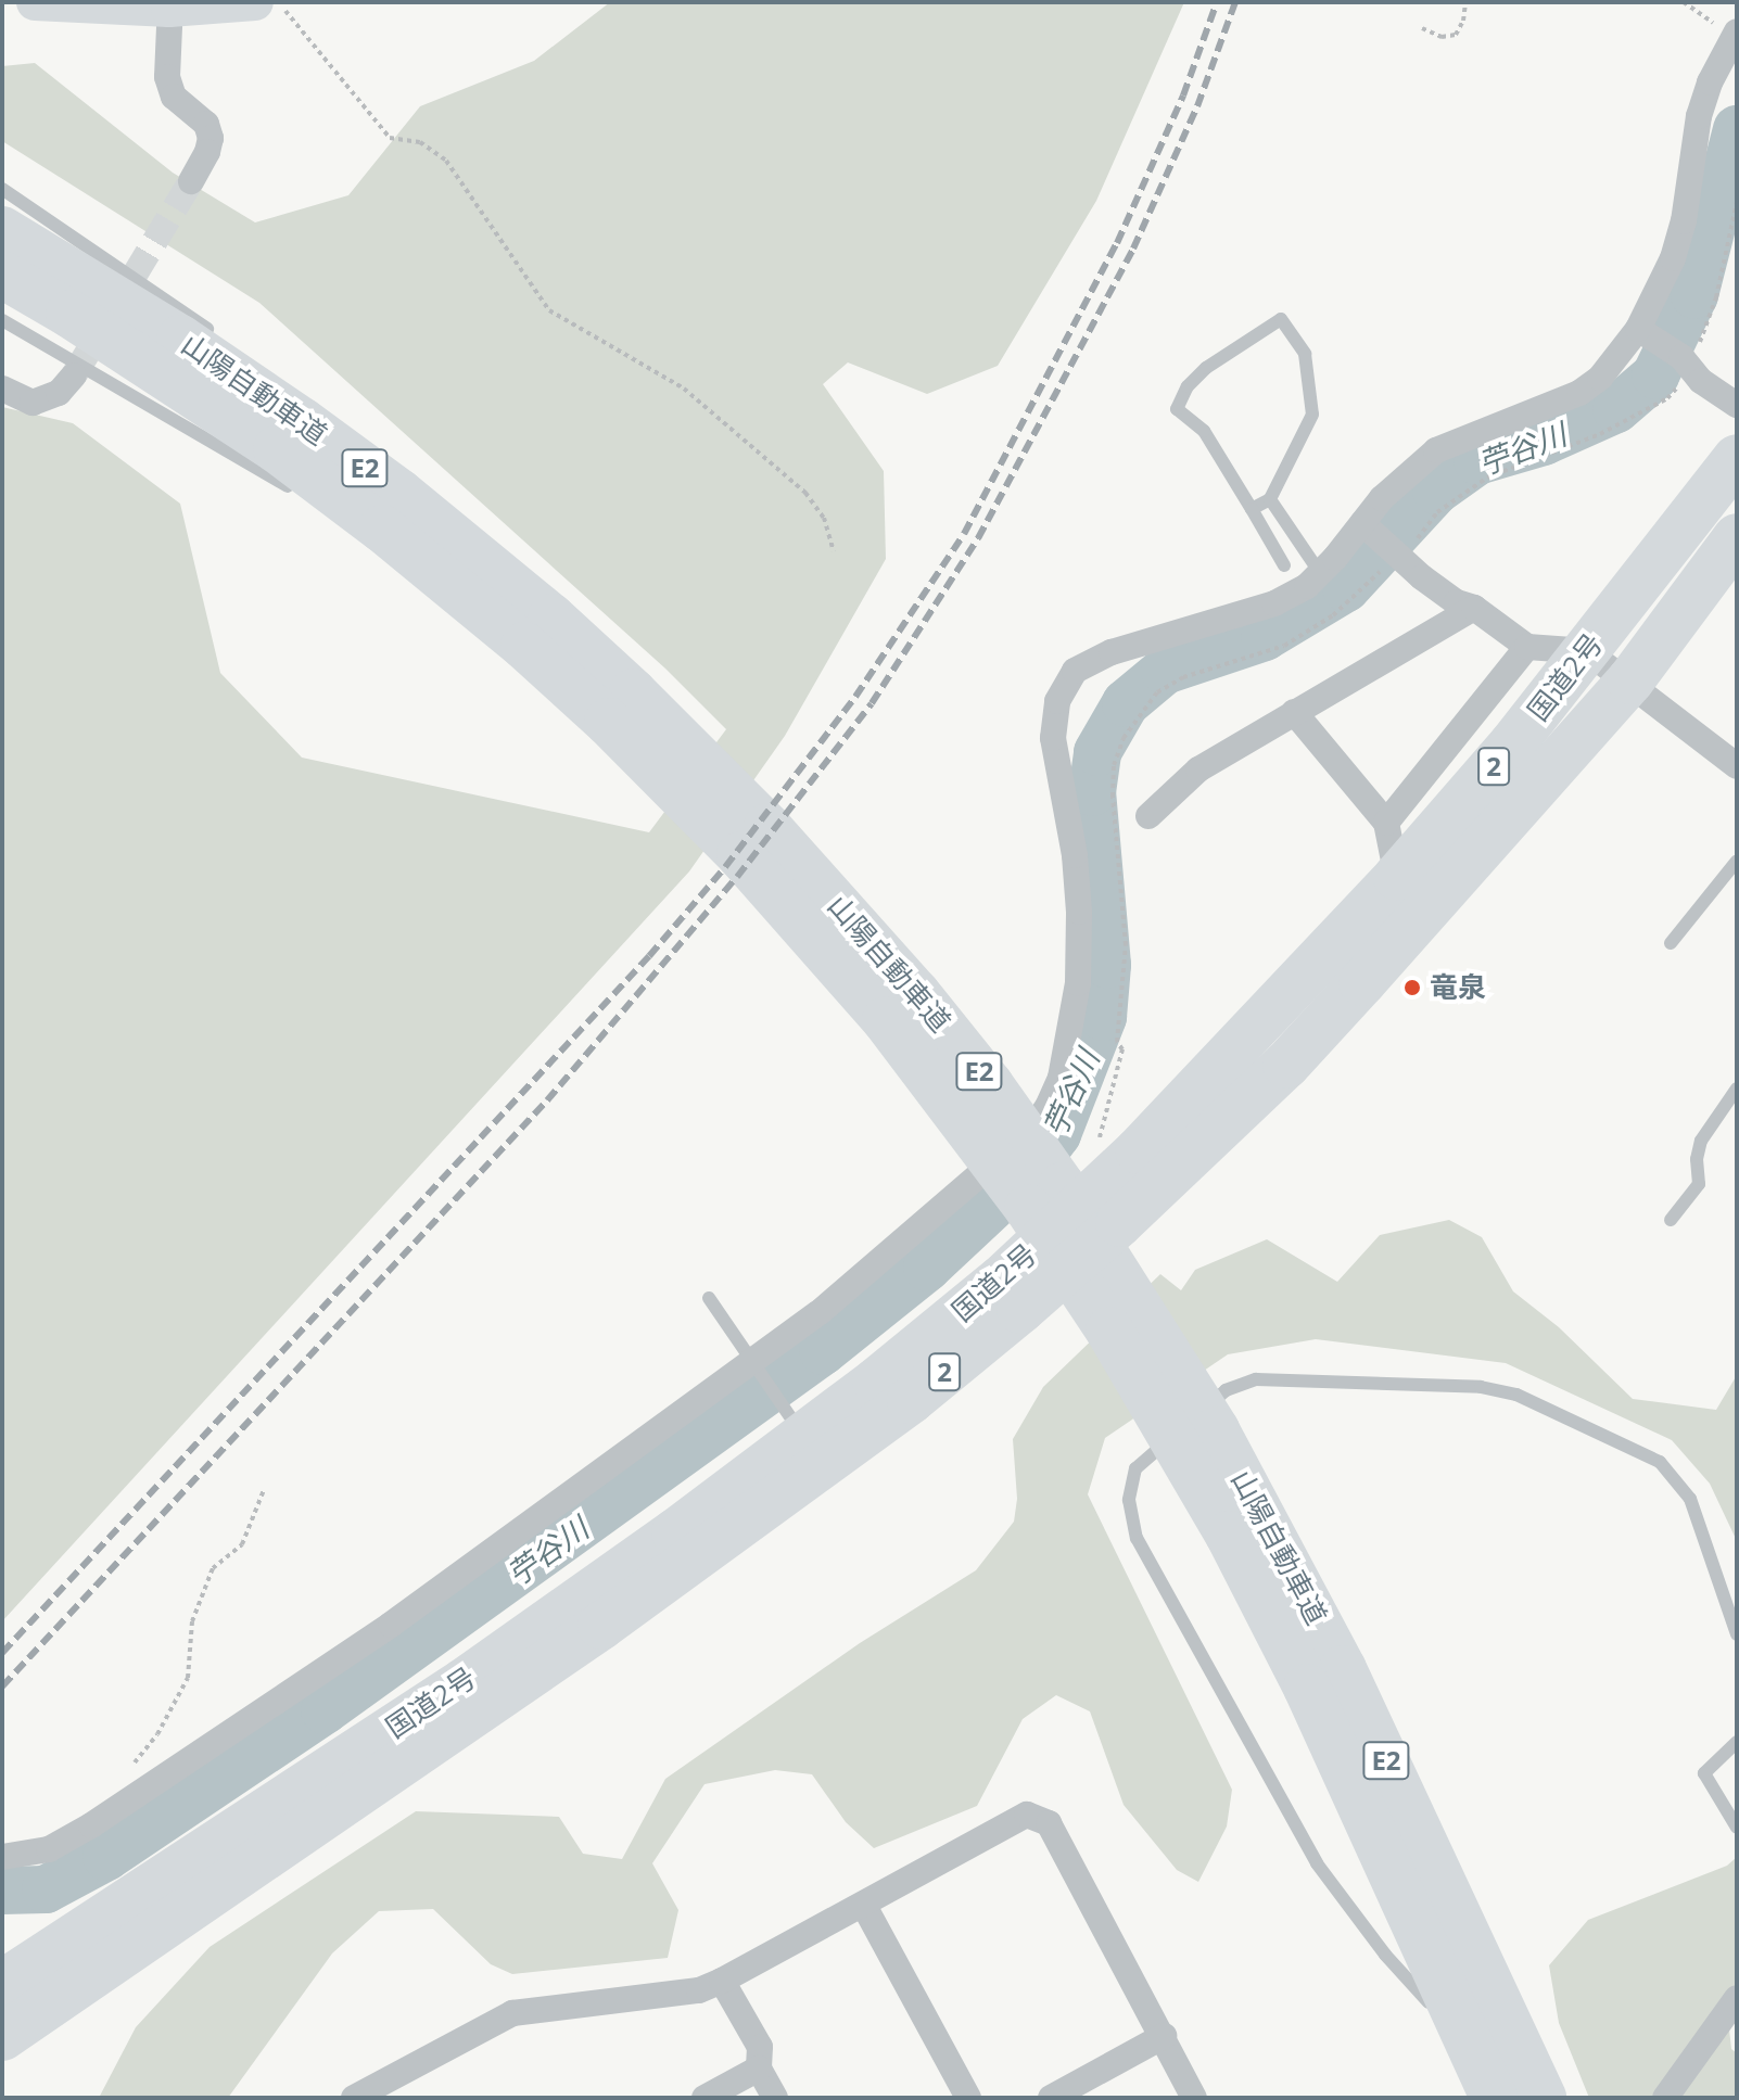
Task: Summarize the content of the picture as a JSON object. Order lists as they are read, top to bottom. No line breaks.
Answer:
{"streets":{"highway":["山陽自動車道","E2","国道2号","2"]},"water":["苧谷川"],"places":["竜泉"]}
